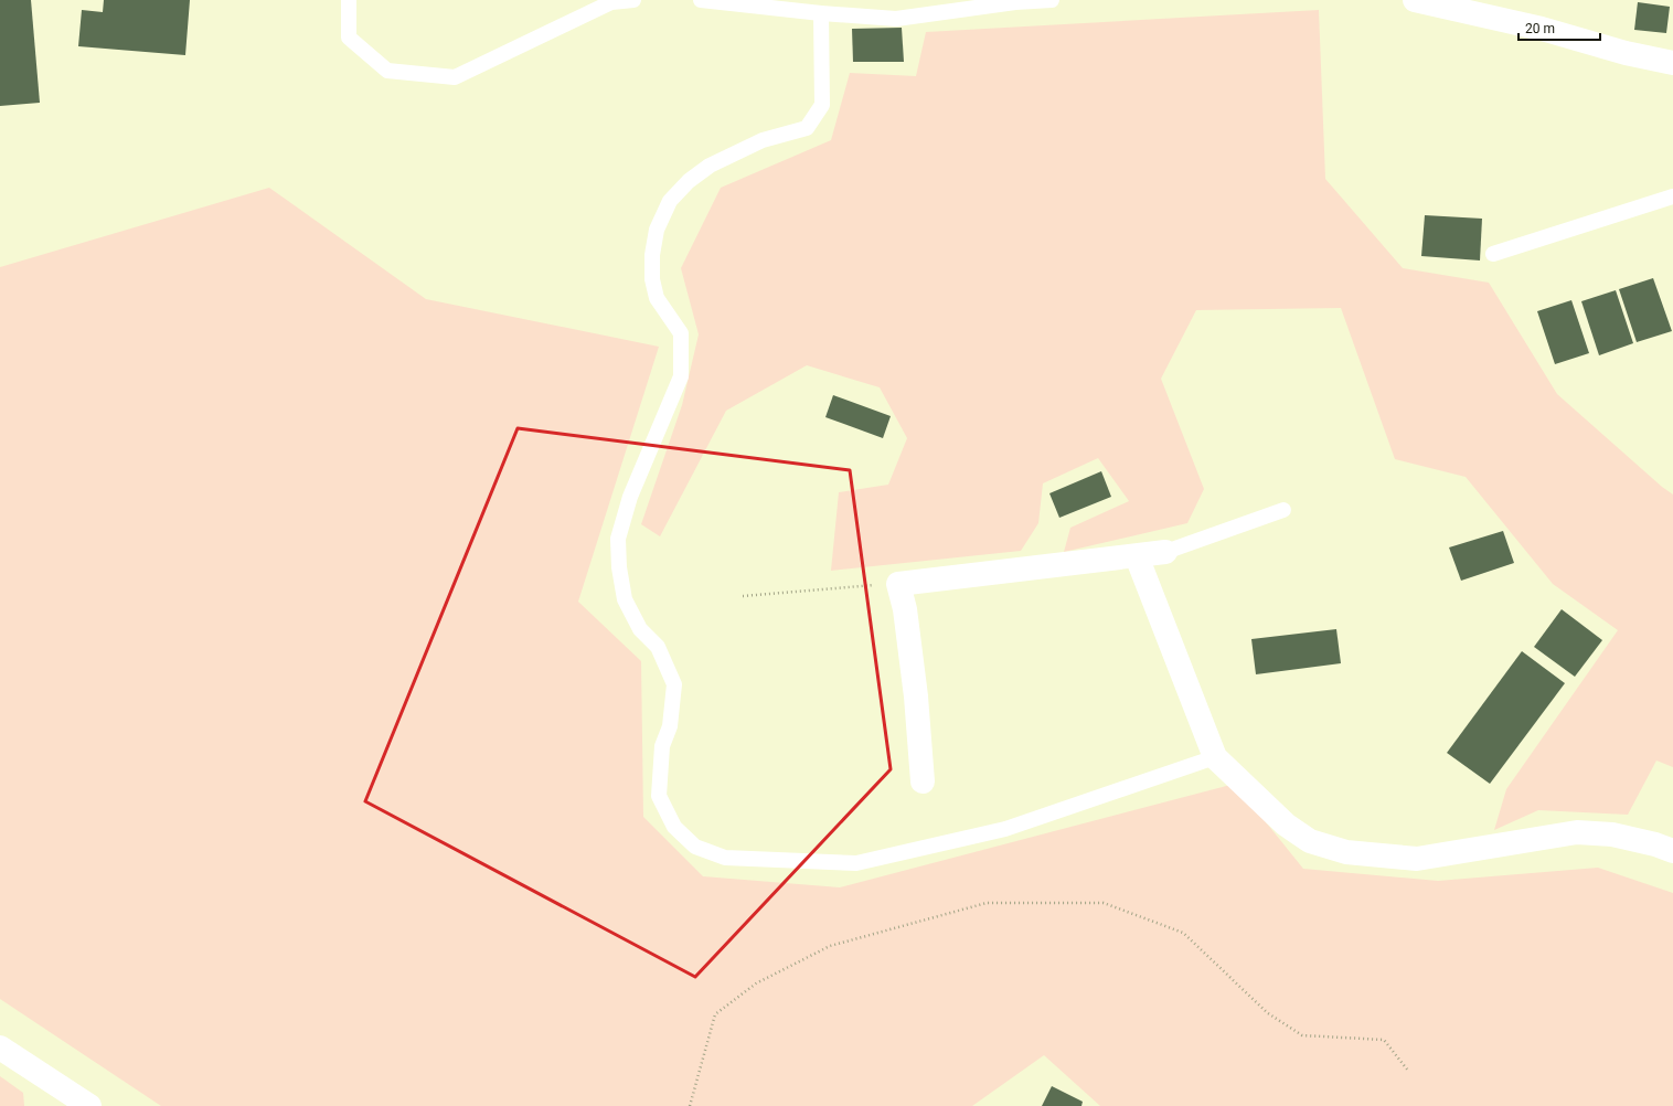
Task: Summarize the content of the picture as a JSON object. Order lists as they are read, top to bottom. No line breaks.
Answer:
{"scale_bar":"20 m"}
